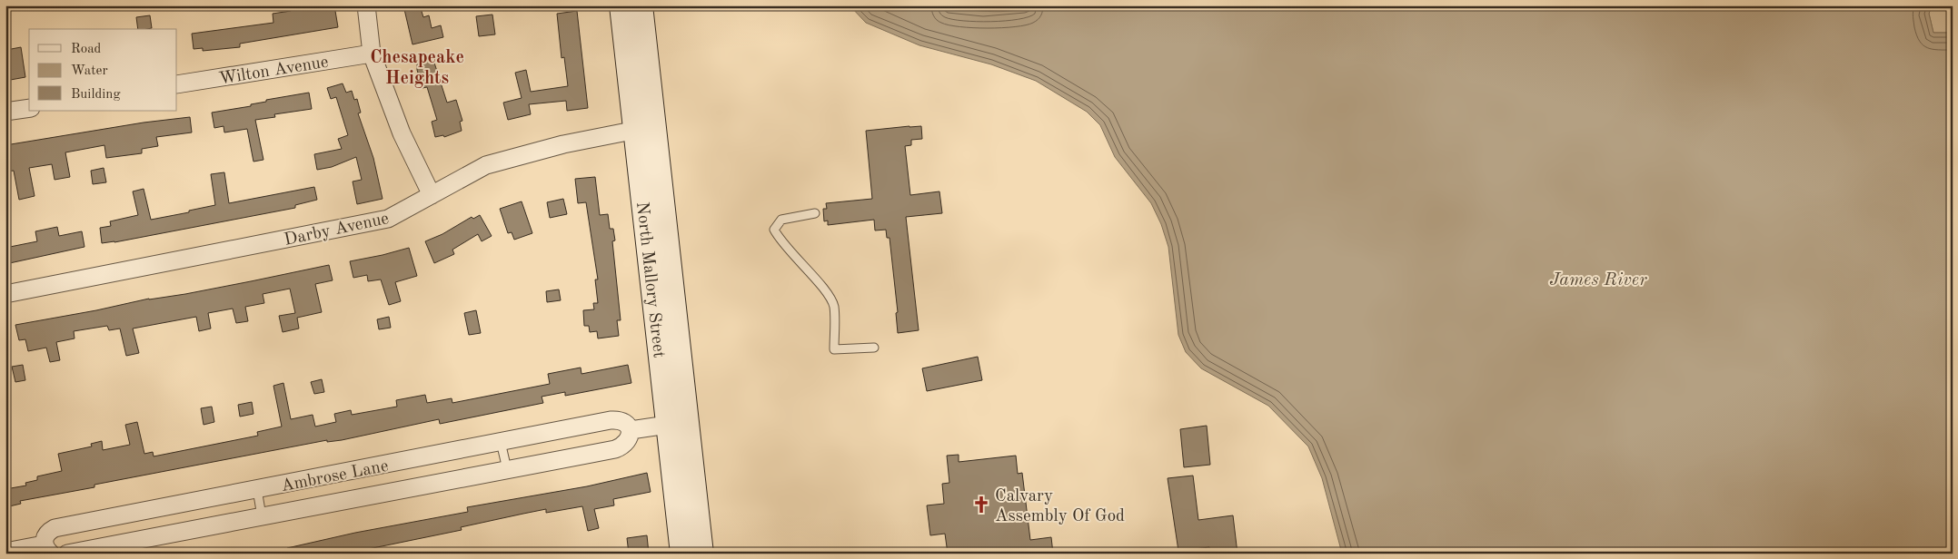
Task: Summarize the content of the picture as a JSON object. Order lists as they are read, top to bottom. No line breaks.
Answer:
{"streets":{"main road":["North Mallory Street"],"street":["Wilton Avenue","Darby Avenue","Ambrose Lane"]},"crossings":[["Darby Avenue","North Mallory Street"]],"districts":["Chesapeake Heights"],"water":["James River"],"places":{"church":["Calvary Assembly Of God"]},"legend":["Road","Water","Building"]}
